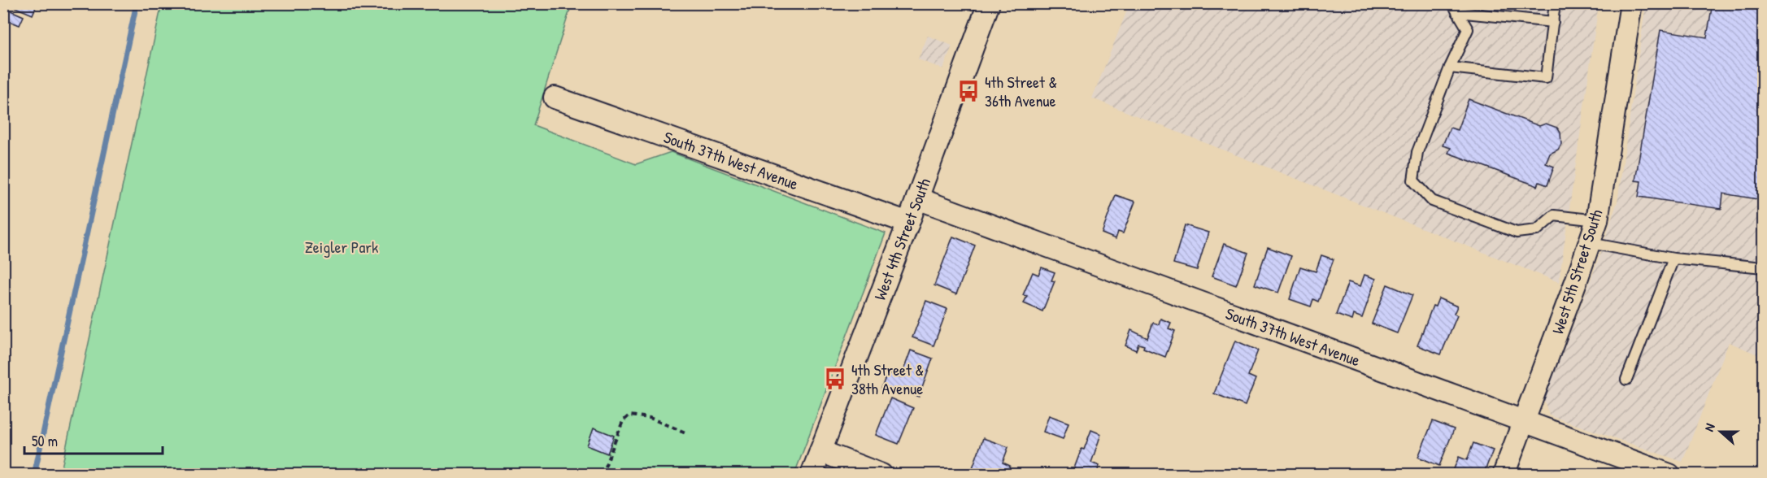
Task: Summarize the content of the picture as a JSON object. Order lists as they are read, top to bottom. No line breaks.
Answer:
{"streets":{"street":["South 37th West Avenue","West 4th Street South","West 5th Street South"]},"crossings":[["South 37th West Avenue","West 4th Street South"],["South 37th West Avenue","West 5th Street South"]],"parks":["Zeigler Park"],"places":{"bus stop":["4th Street & 36th Avenue","4th Street & 38th Avenue"]},"scale_bar":"50 m","north":"left"}
